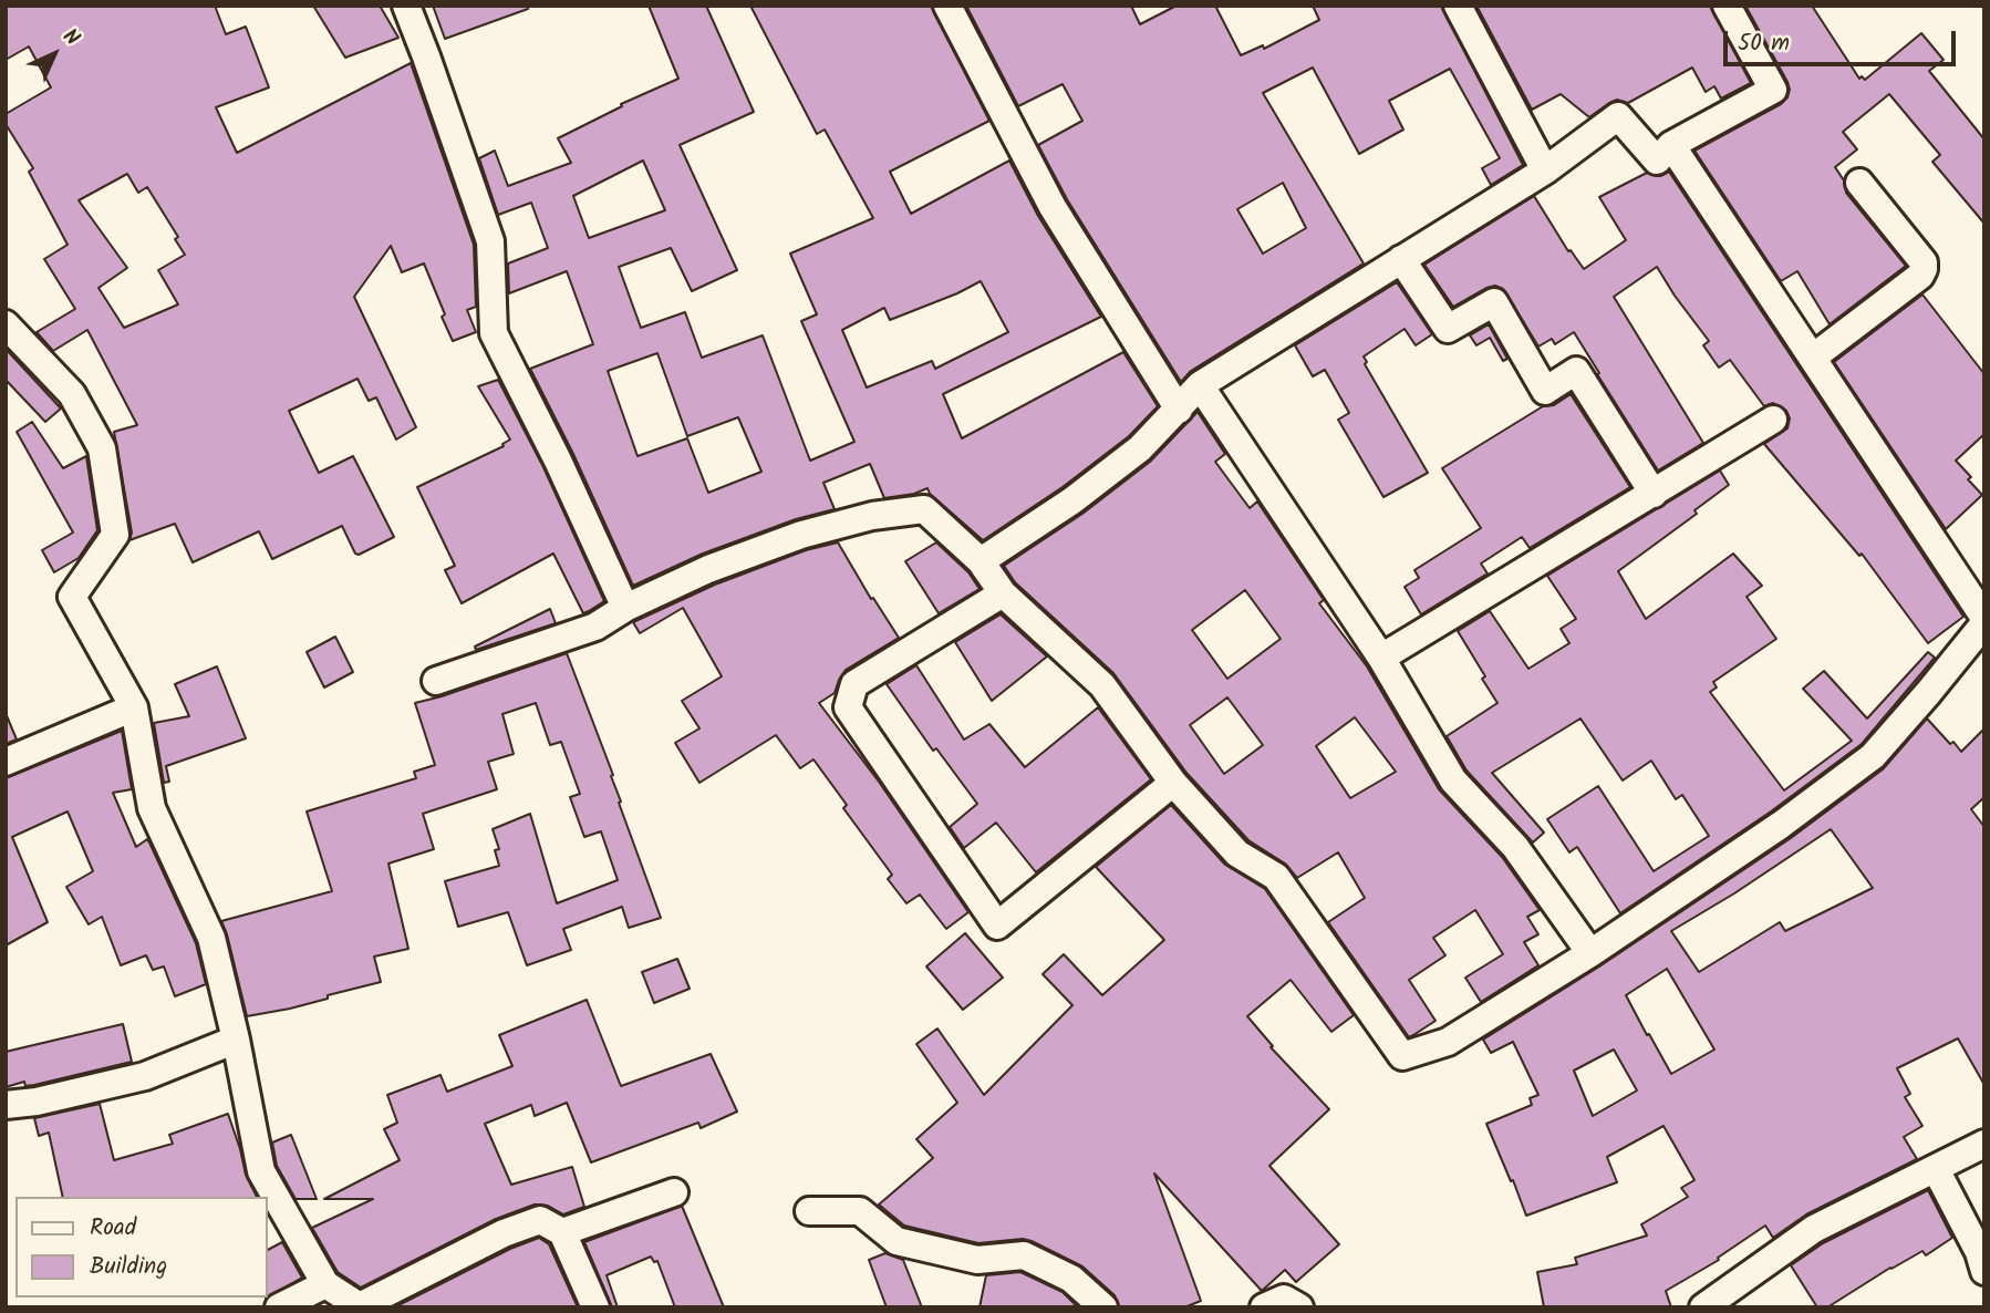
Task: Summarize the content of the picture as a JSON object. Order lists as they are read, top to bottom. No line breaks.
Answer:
{"legend":["Road","Building"],"scale_bar":"50 m","north":"top right"}
